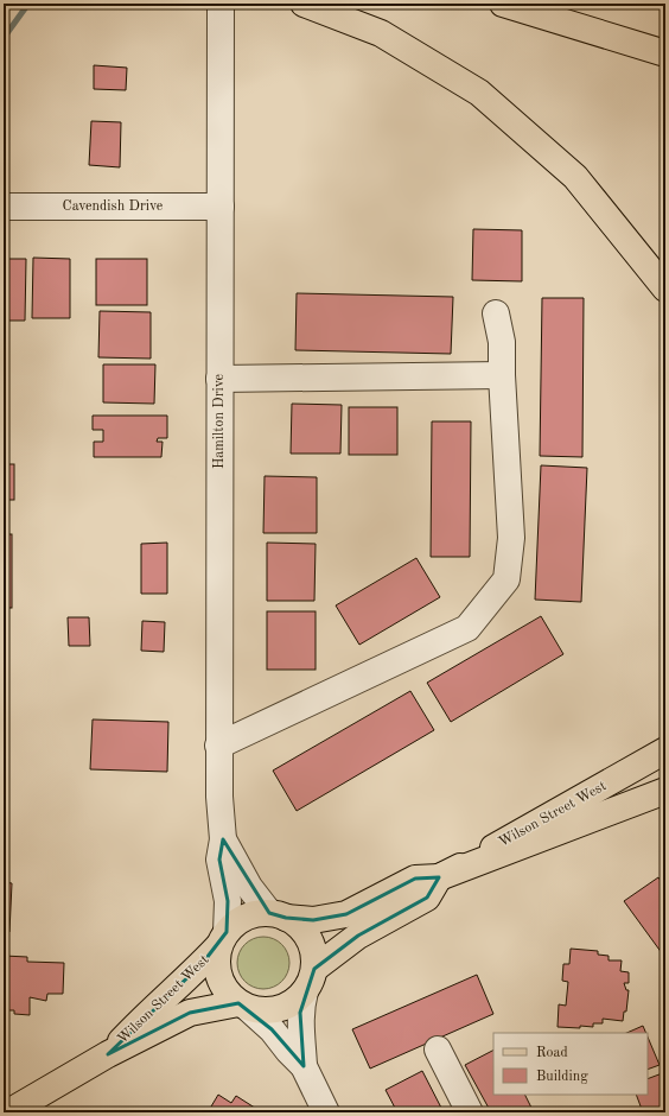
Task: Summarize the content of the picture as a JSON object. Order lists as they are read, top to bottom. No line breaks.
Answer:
{"streets":{"main road":["Wilson Street West"],"street":["Cavendish Drive","Hamilton Drive"]},"crossings":[["Cavendish Drive","Hamilton Drive"],["Hamilton Drive","Wilson Street West"]],"legend":["Road","Building"]}
